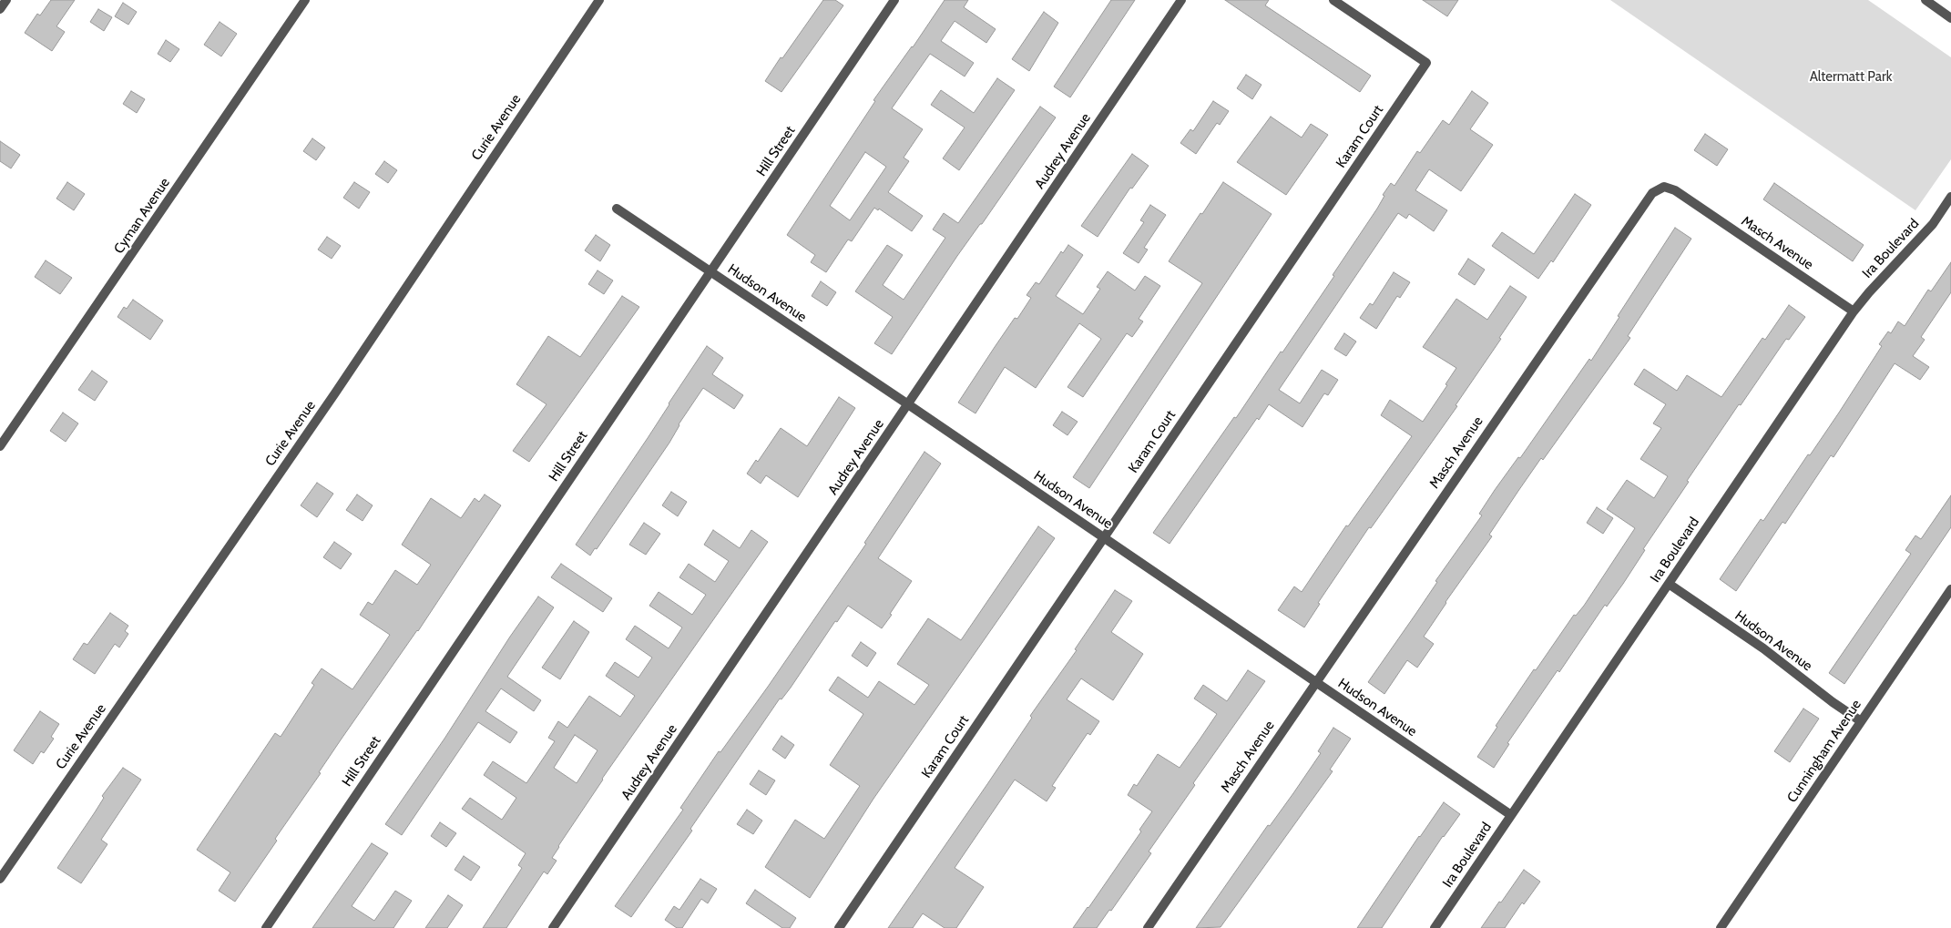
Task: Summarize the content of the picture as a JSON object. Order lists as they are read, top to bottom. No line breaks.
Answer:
{"streets":{"street":["Curie Avenue","Karam Court","Hill Street","Audrey Avenue","Cyman Avenue","Masch Avenue","Ira Boulevard","Hudson Avenue","Cunningham Avenue"]},"crossings":[["Karam Court","Hudson Avenue"],["Hill Street","Hudson Avenue"],["Audrey Avenue","Hudson Avenue"],["Masch Avenue","Ira Boulevard"],["Masch Avenue","Hudson Avenue"],["Ira Boulevard","Hudson Avenue"],["Hudson Avenue","Cunningham Avenue"]],"parks":["Altermatt Park"]}
